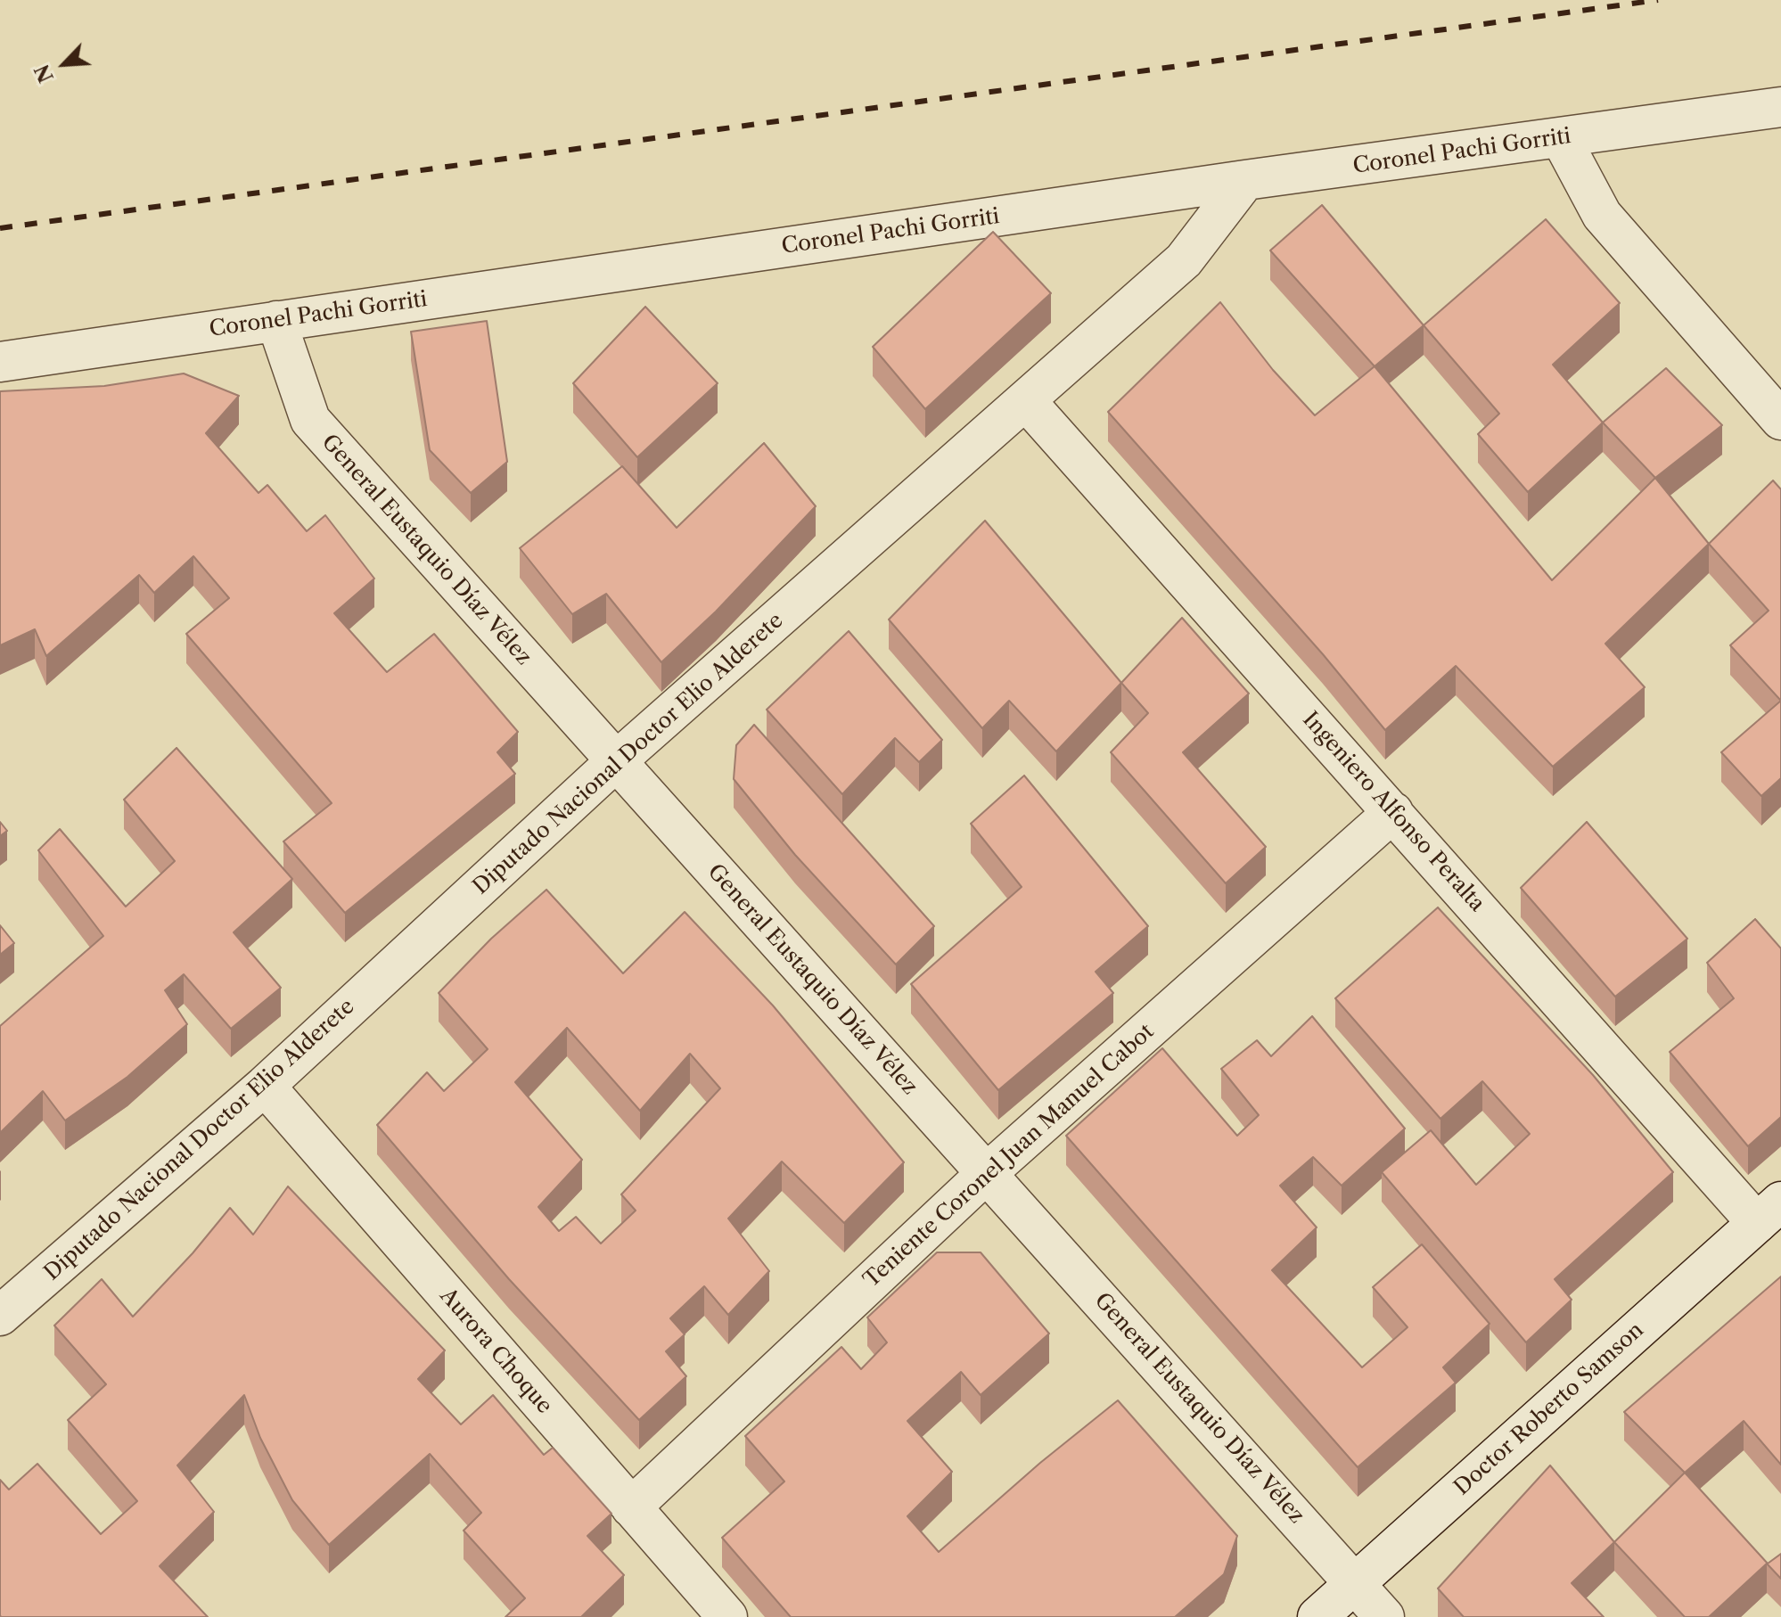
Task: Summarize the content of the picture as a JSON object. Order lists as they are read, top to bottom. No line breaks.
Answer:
{"streets":{"street":["Coronel Pachi Gorriti","General Eustaquio Díaz Vélez","Diputado Nacional Doctor Elio Alderete","Ingeniero Alfonso Peralta","Teniente Coronel Juan Manuel Cabot","Aurora Choque","Doctor Roberto Samson"]},"crossings":[["Coronel Pachi Gorriti","General Eustaquio Díaz Vélez"],["Coronel Pachi Gorriti","Diputado Nacional Doctor Elio Alderete"],["General Eustaquio Díaz Vélez","Diputado Nacional Doctor Elio Alderete"],["General Eustaquio Díaz Vélez","Teniente Coronel Juan Manuel Cabot"],["General Eustaquio Díaz Vélez","Doctor Roberto Samson"],["Diputado Nacional Doctor Elio Alderete","Ingeniero Alfonso Peralta"],["Diputado Nacional Doctor Elio Alderete","Aurora Choque"],["Ingeniero Alfonso Peralta","Teniente Coronel Juan Manuel Cabot"],["Ingeniero Alfonso Peralta","Doctor Roberto Samson"],["Teniente Coronel Juan Manuel Cabot","Aurora Choque"]],"north":"bottom left"}
